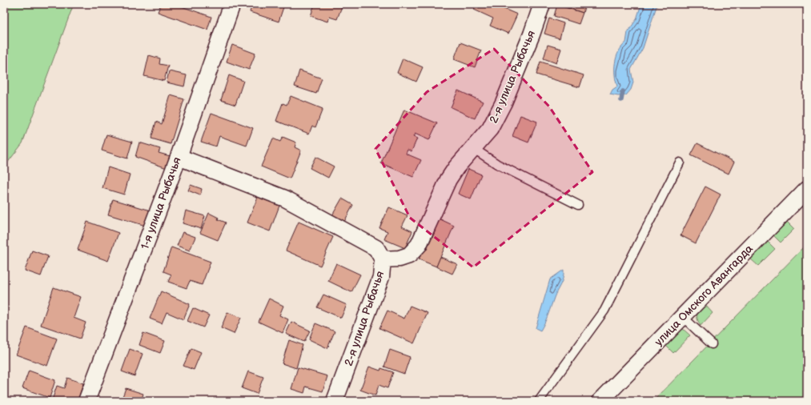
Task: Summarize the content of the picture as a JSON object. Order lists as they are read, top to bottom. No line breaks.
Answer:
{"streets":{"street":["2-я улица Рыбачья","1-я улица Рыбачья","улица Омского Авангарда"]}}
